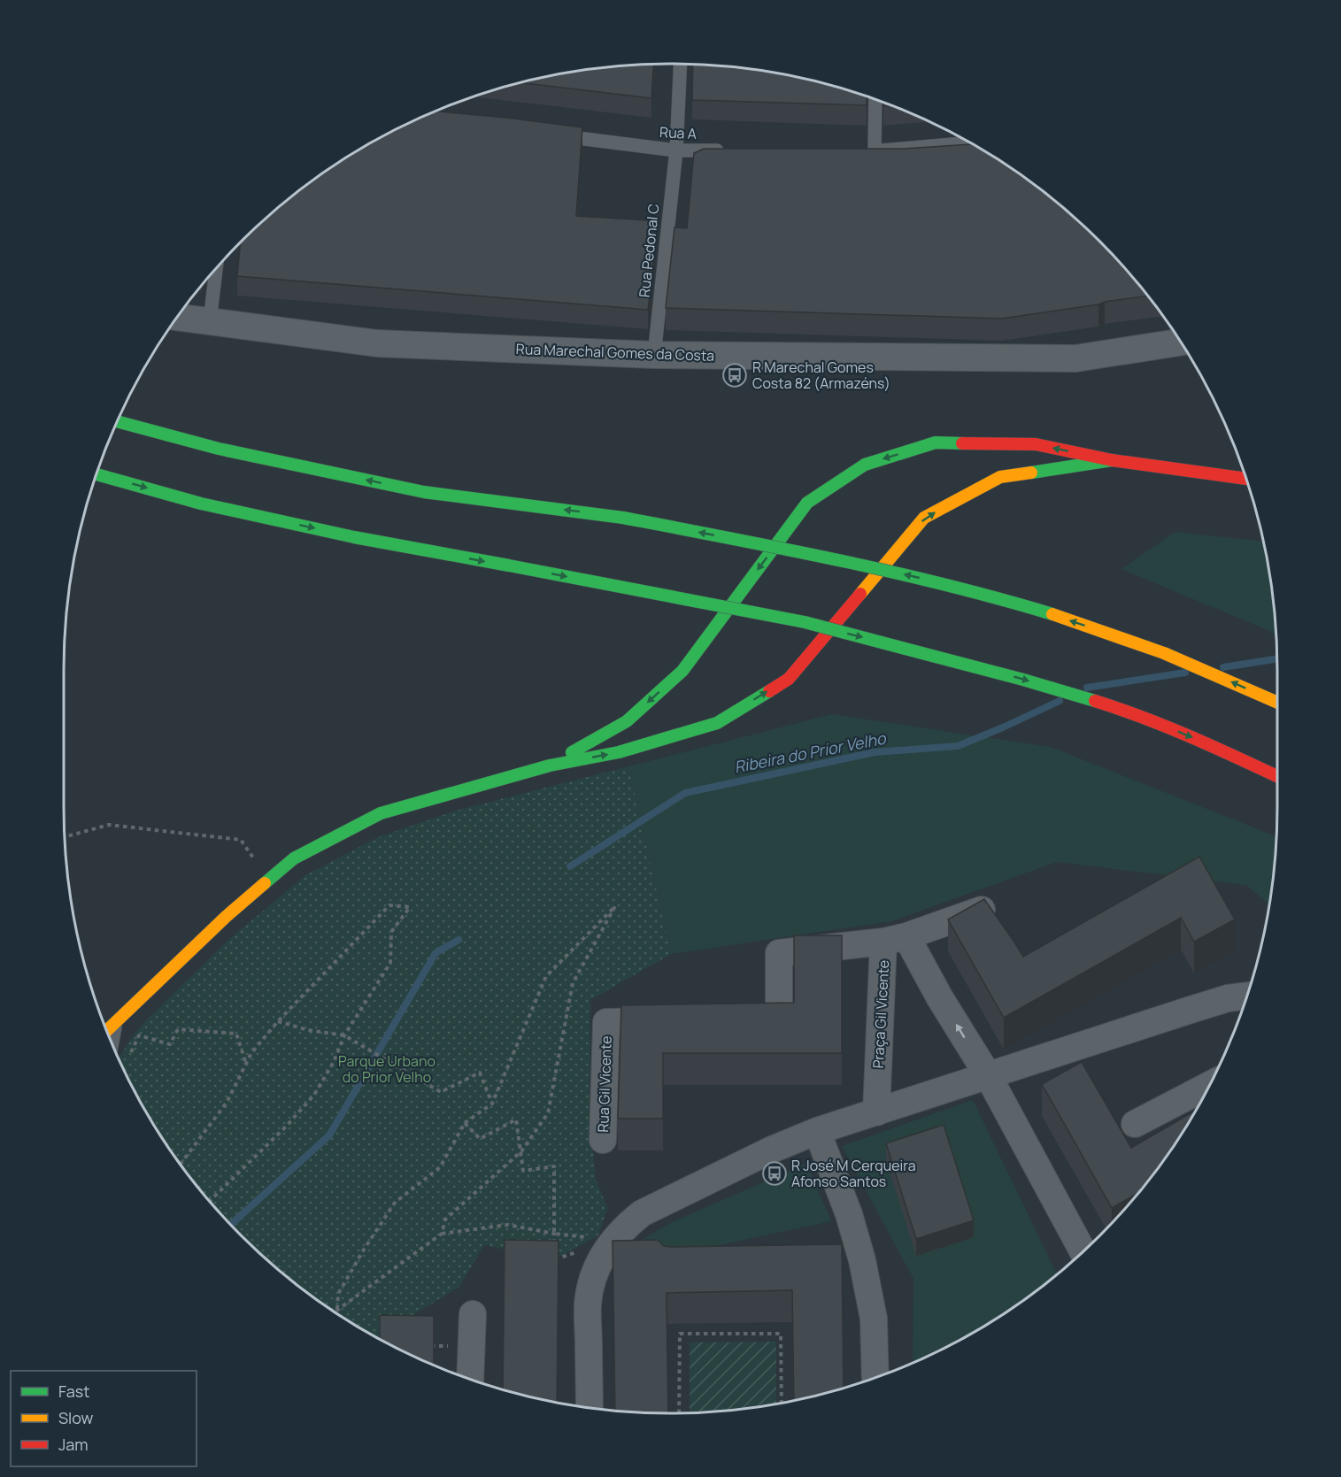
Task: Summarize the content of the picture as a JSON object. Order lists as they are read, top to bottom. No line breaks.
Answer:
{"streets":{"street":["Rua Marechal Gomes da Costa","Praça Gil Vicente","Rua Gil Vicente"],"lane":["Rua A","Rua Pedonal C"]},"crossings":[["Rua A","Rua Pedonal C"],["Rua Pedonal C","Rua Marechal Gomes da Costa"]],"water":["Ribeira do Prior Velho"],"parks":["Parque Urbano do Prior Velho"],"places":{"bus stop":["R Marechal Gomes Costa 82 (Armazéns)","R José M Cerqueira Afonso Santos"]},"legend":["Fast","Slow","Jam"]}
